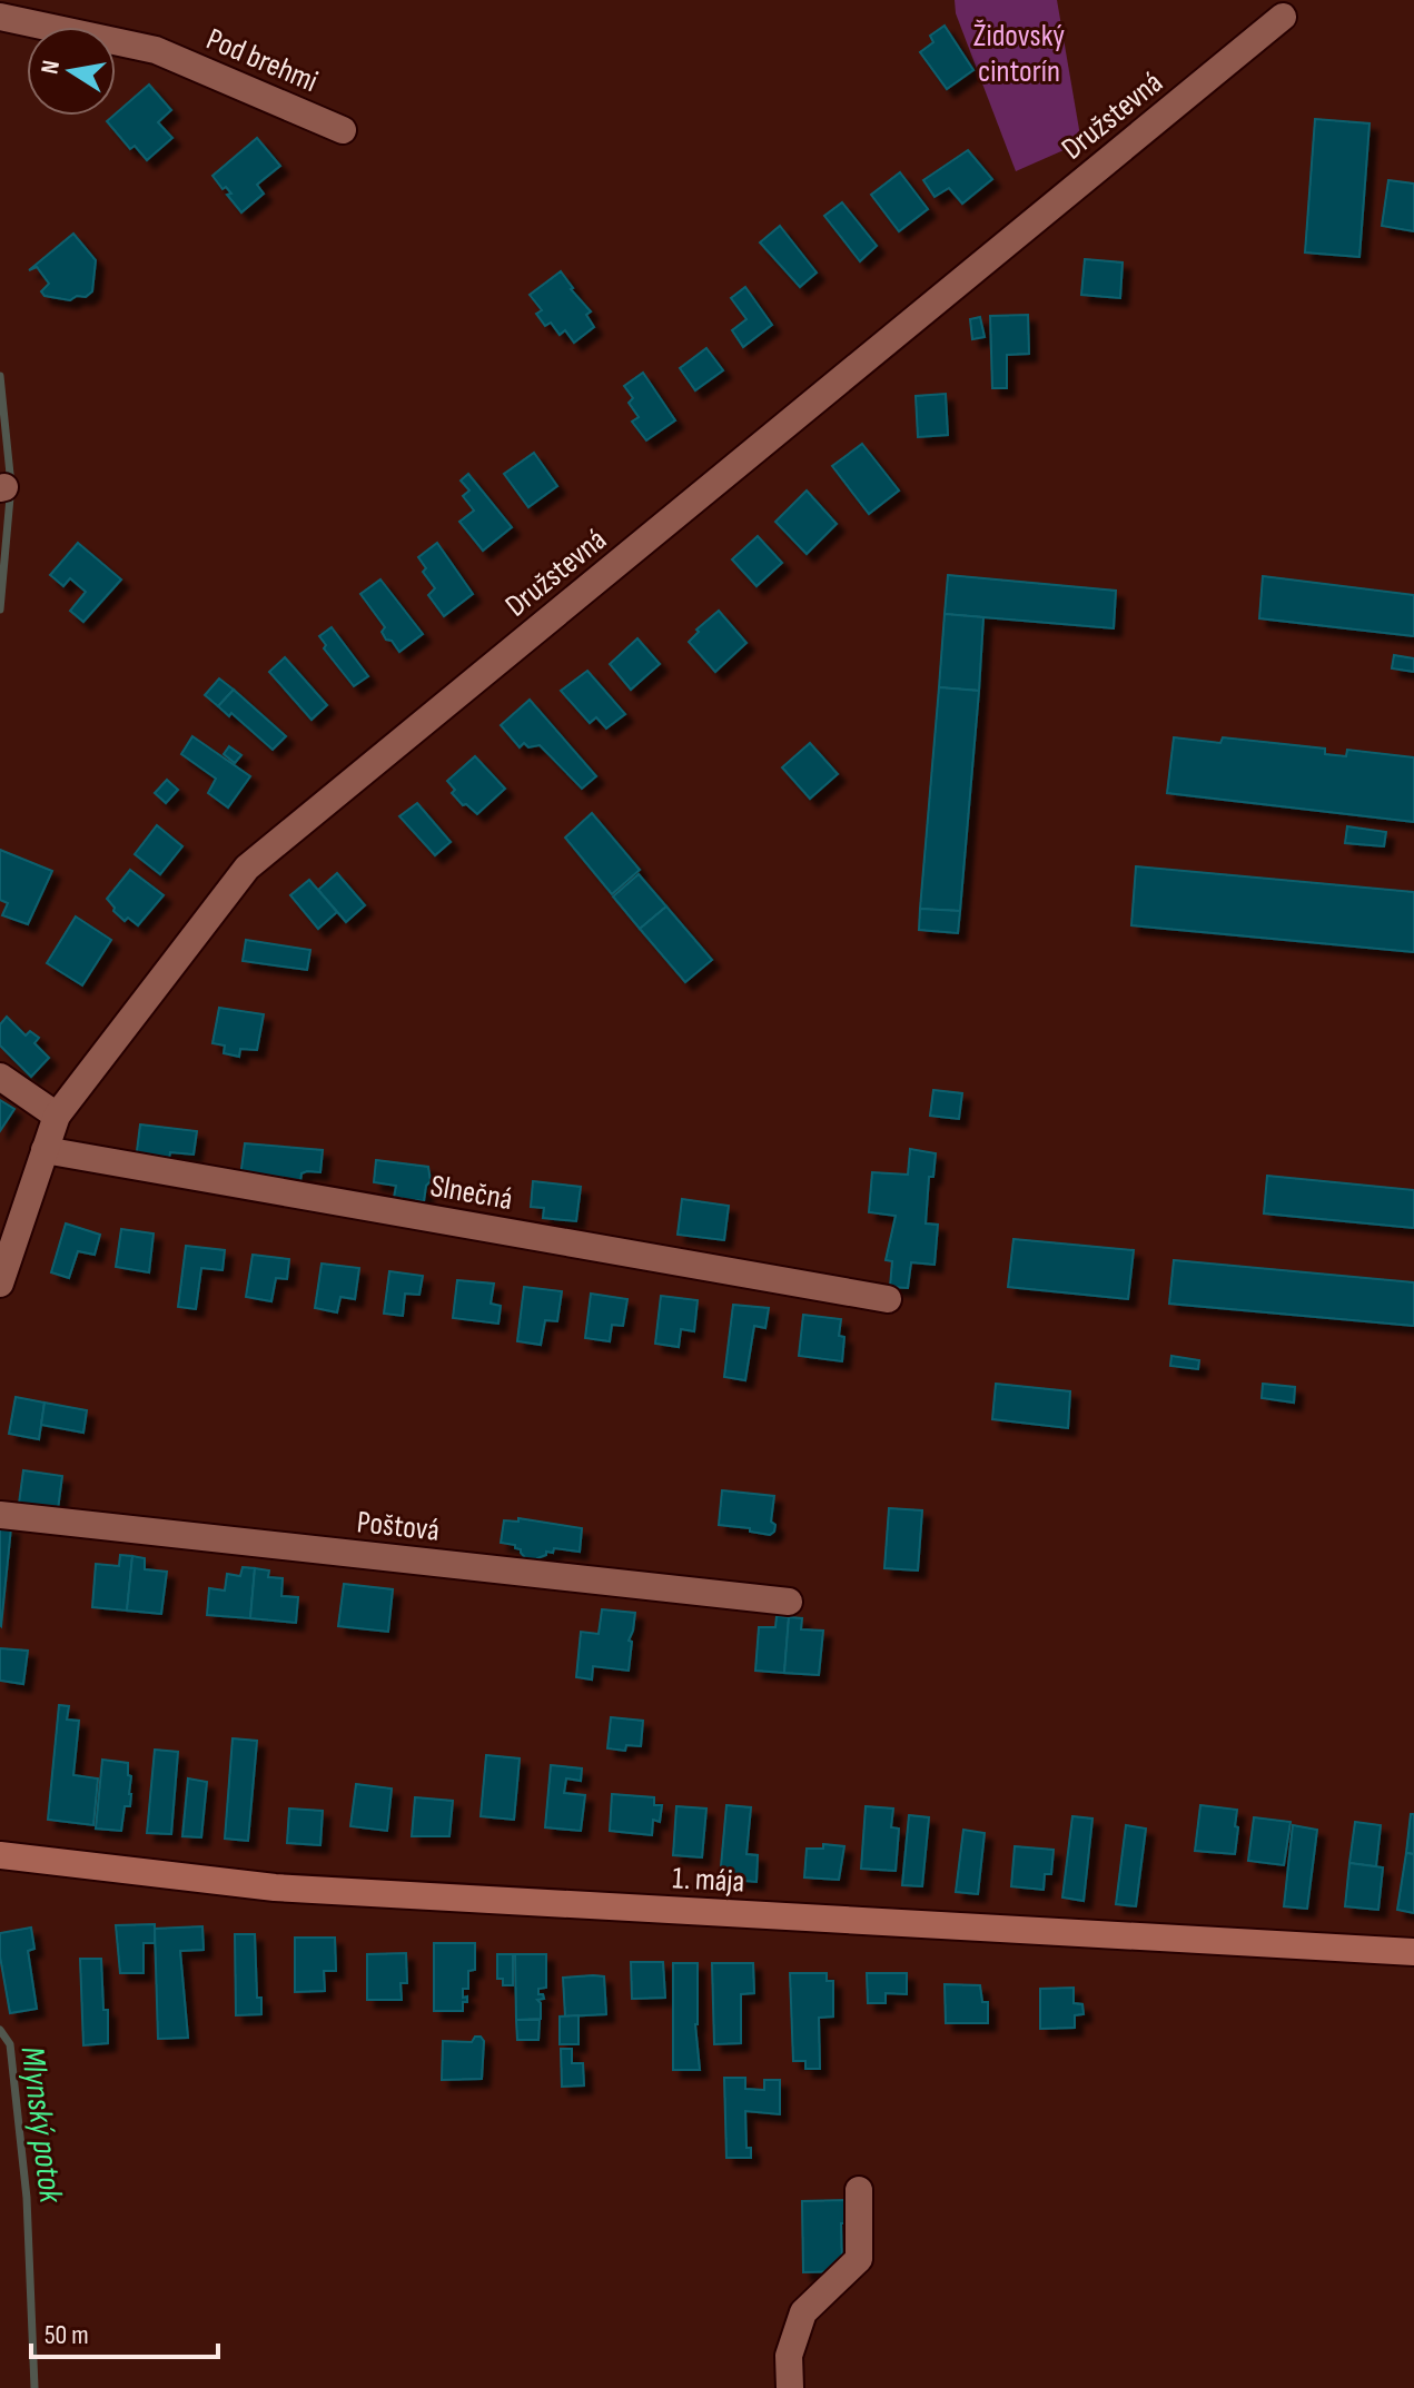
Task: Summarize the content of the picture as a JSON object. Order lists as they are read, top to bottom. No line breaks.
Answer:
{"streets":{"street":["Pod brehmi","Družstevná","Slnečná","Poštová","1. mája"]},"crossings":[["Družstevná","Slnečná"]],"water":["Mlynský potok"],"parks":["Židovský cintorín"],"scale_bar":"50 m","north":"left"}
